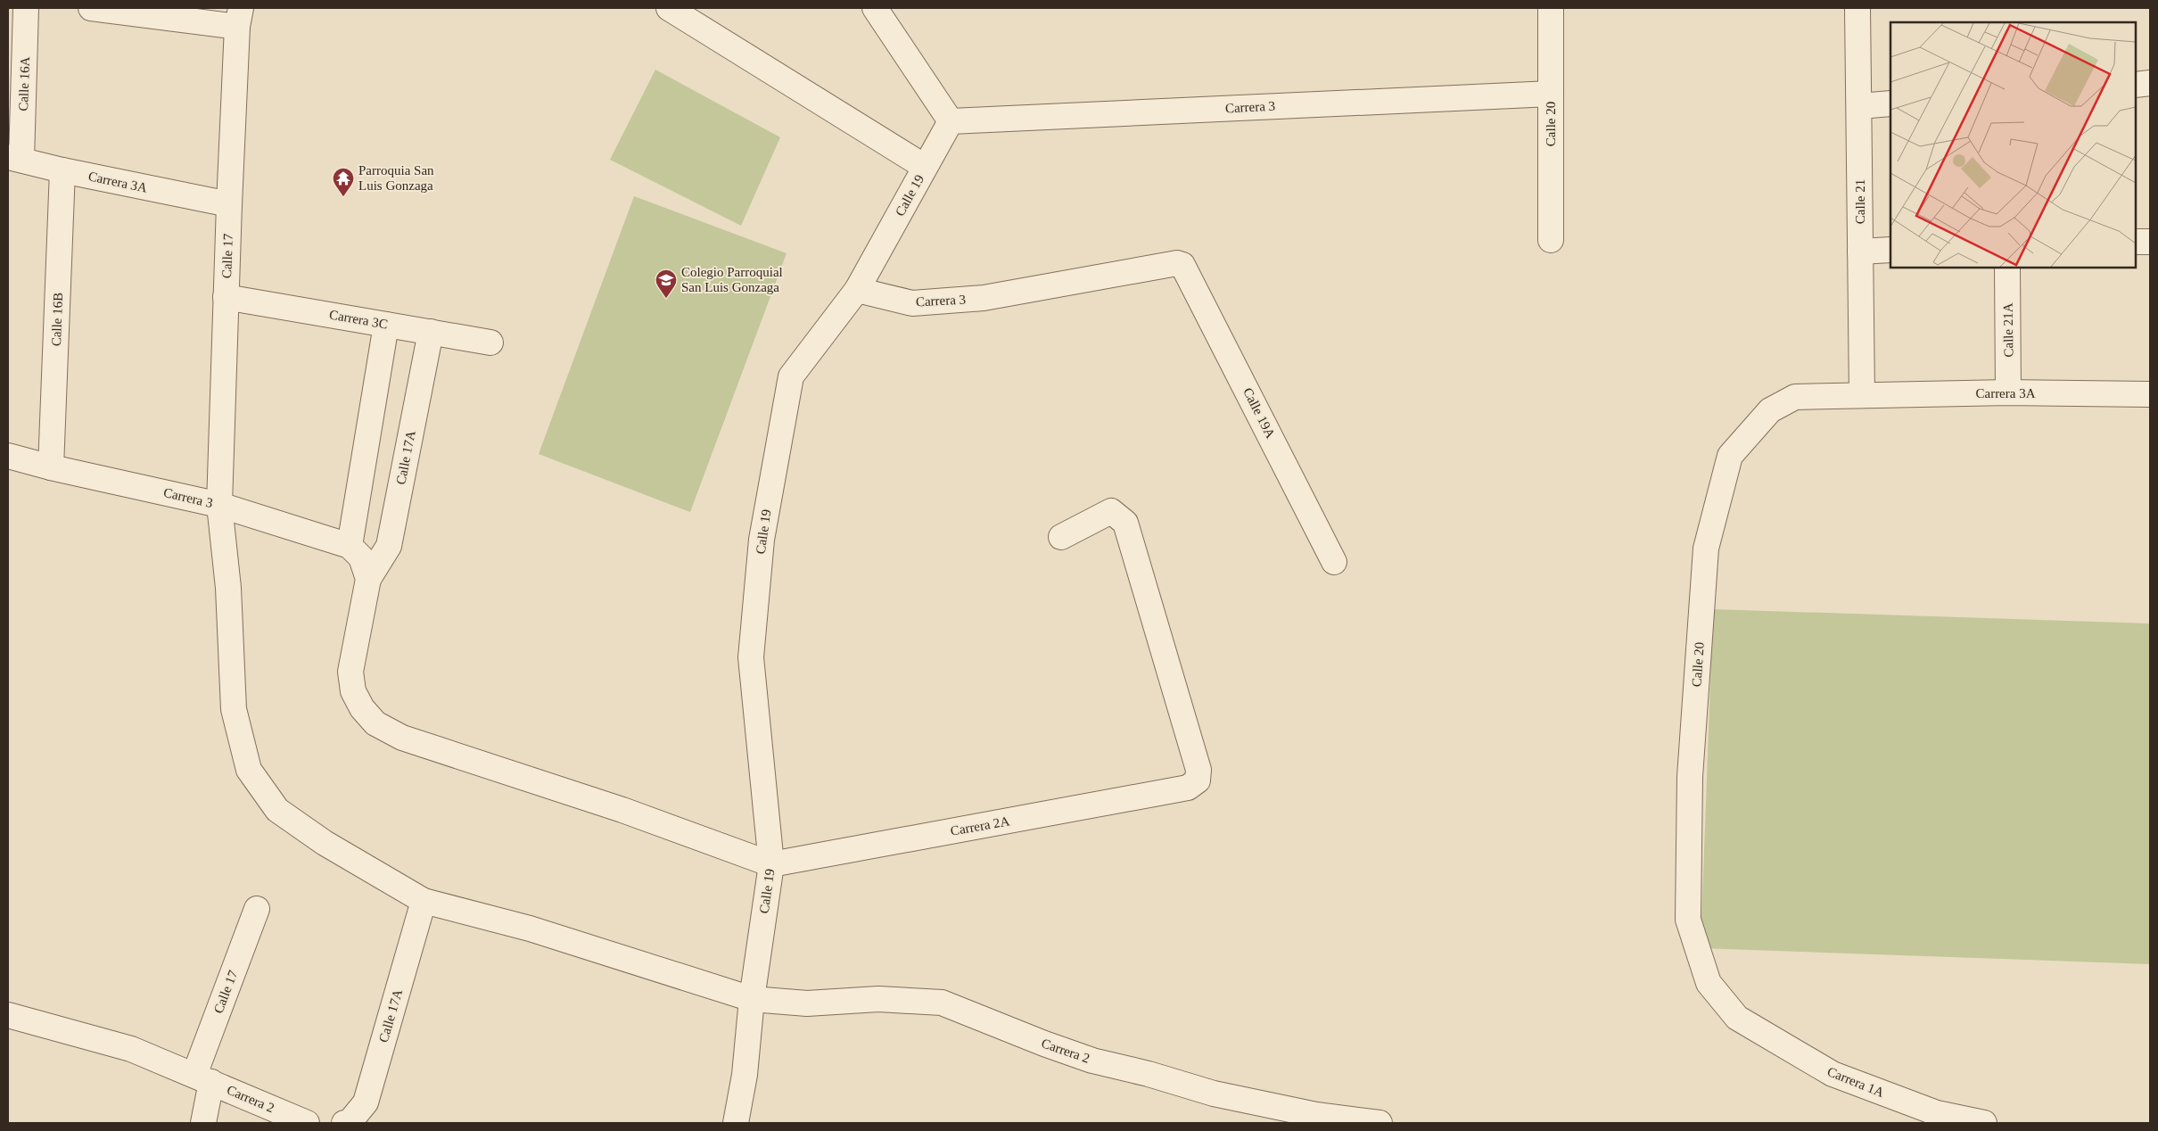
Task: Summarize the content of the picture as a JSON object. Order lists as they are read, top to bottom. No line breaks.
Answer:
{"streets":{"street":["Calle 16A","Carrera 3","Calle 20","Carrera 3A","Calle 19","Calle 21","Calle 17","Calle 16B","Carrera 3C","Calle 21A","Calle 19A","Calle 17A","Carrera 2A","Carrera 2","Carrera 1A"]},"crossings":[["Calle 16A","Carrera 3A"],["Carrera 3","Calle 20"],["Carrera 3","Calle 19"],["Carrera 3","Calle 17"],["Carrera 3","Calle 16B"],["Carrera 3","Calle 19A"],["Carrera 3","Calle 17A"],["Calle 20","Carrera 3A"],["Calle 20","Calle 21"],["Calle 20","Carrera 1A"],["Carrera 3A","Calle 21"],["Carrera 3A","Calle 17"],["Carrera 3A","Calle 16B"],["Carrera 3A","Calle 21A"],["Calle 19","Carrera 2A"],["Calle 19","Carrera 2"],["Calle 17","Carrera 3C"],["Calle 17","Calle 17A"],["Calle 17","Carrera 2"],["Carrera 3C","Calle 17A"],["Calle 17A","Carrera 2"]],"places":{"temple":["Parroquia San Luis Gonzaga"],"school or university":["Colegio Parroquial San Luis Gonzaga"]}}
